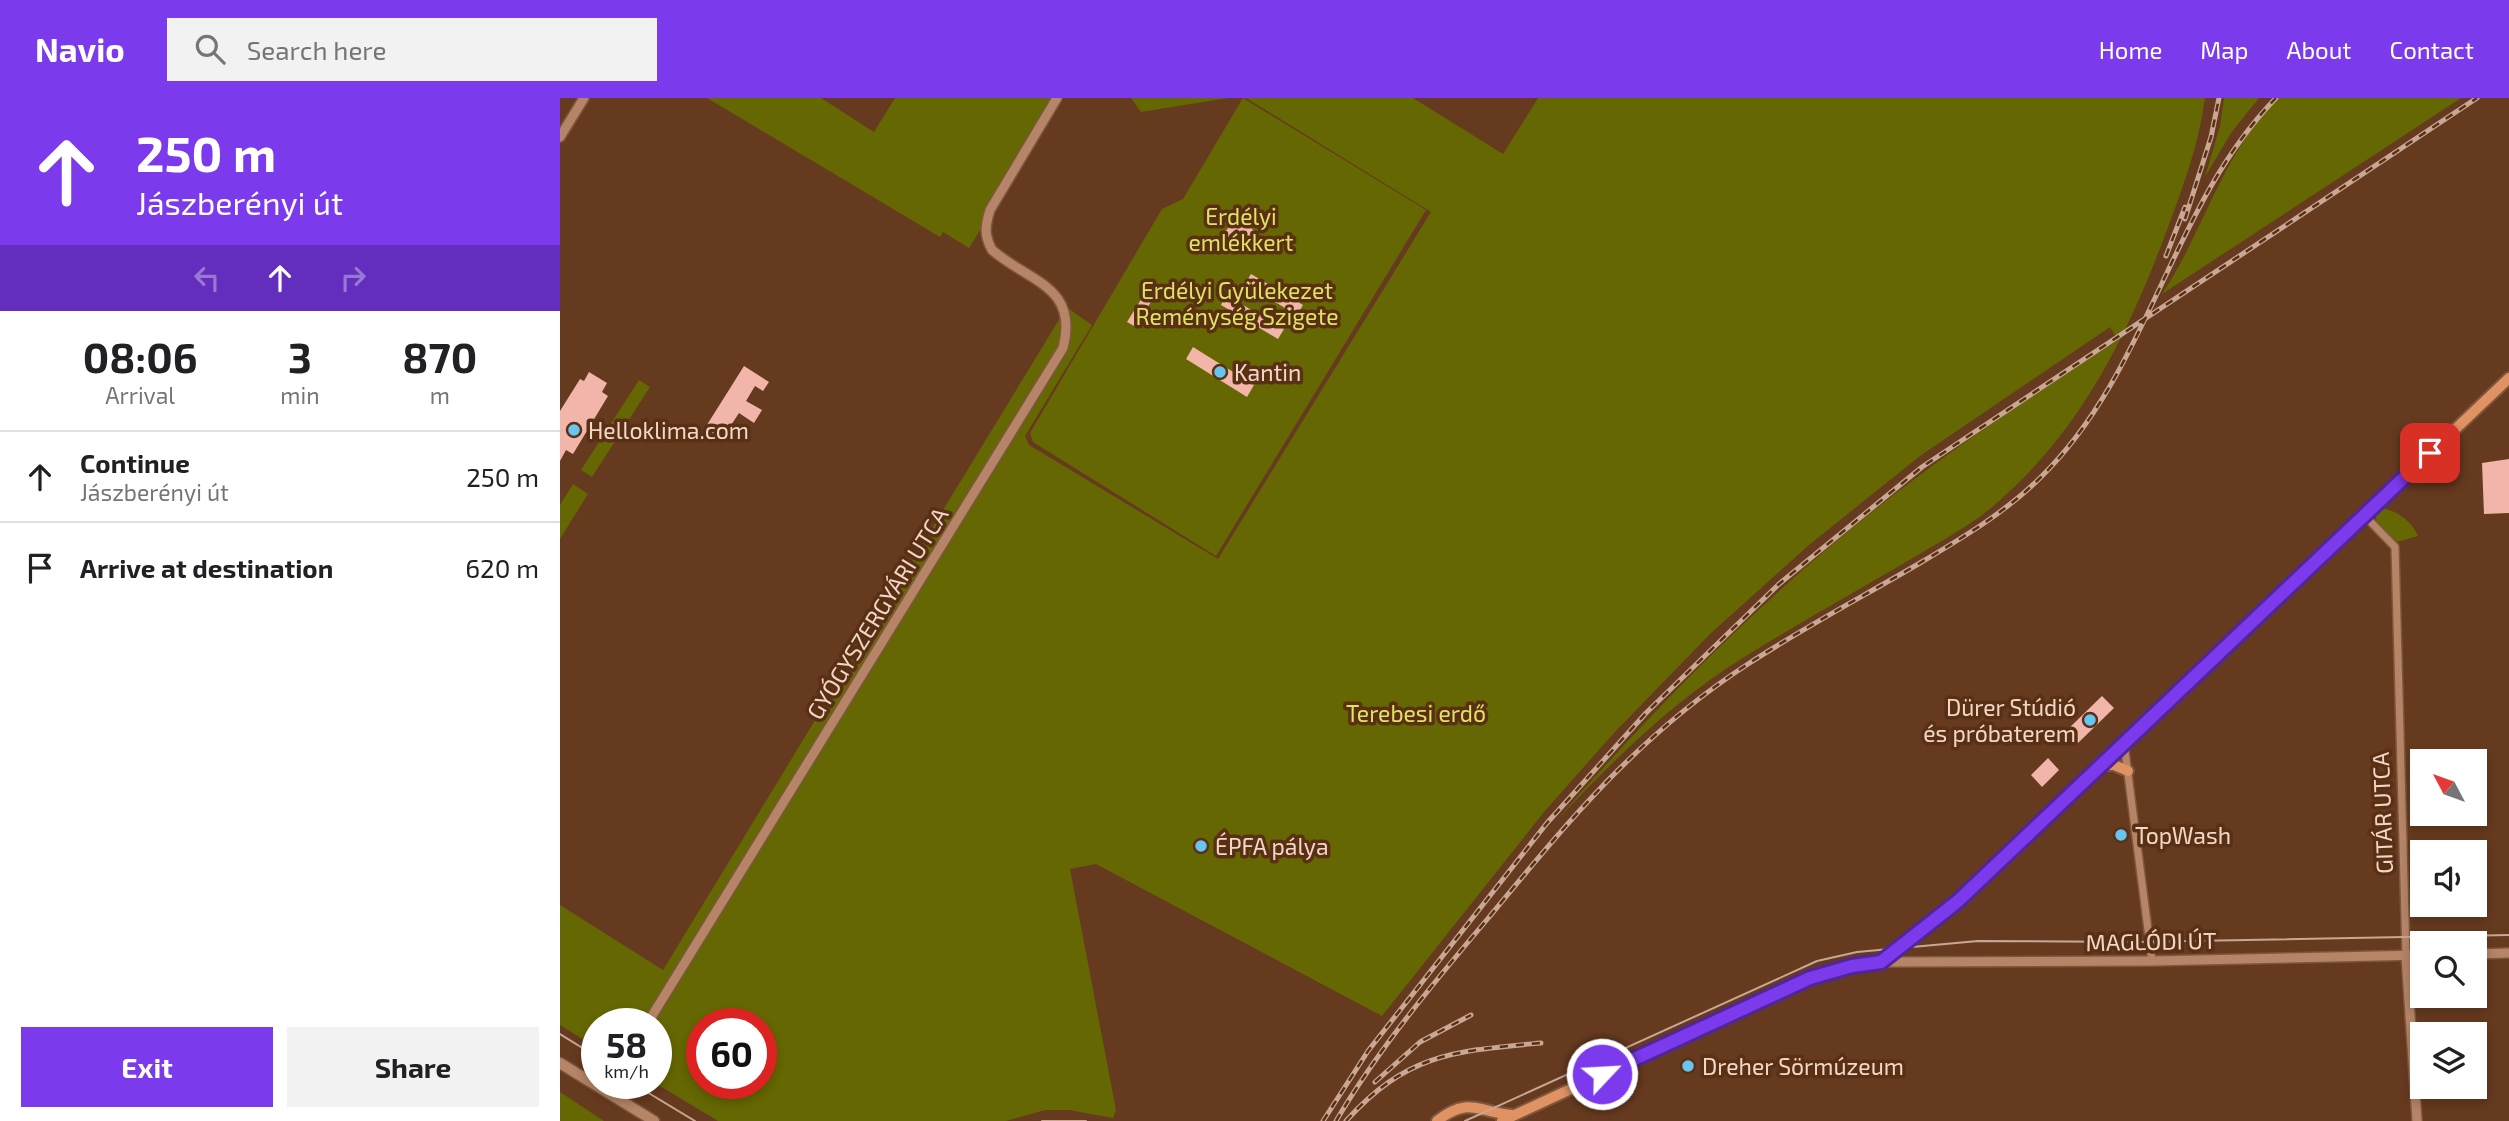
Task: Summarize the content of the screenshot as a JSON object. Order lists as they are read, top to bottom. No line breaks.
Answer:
{"streets":{"street":["GYÓGYSZERGYÁRI UTCA","GITÁR UTCA","MAGLÓDI ÚT"]},"crossings":[["GITÁR UTCA","MAGLÓDI ÚT"]],"parks":["Erdélyi emlékkert","Erdélyi Gyülekezet Reménység Szigete","Terebesi erdő"],"places":["Kantin","Helloklima.com","Dürer Stúdió és próbaterem","TopWash","ÉPFA pálya","Dreher Sörmúzeum"],"north":"top left","page":{"header":"Navio","search":"Search here","nav":["Home","Map","About","Contact"],"turn":["250 m","Jászberényi út"],"eta":["08:06","Arrival","3","min","870","m"],"list":[{"name":"Continue","note":"Jászberényi út","value":"250 m"},{"name":"Arrive at destination","value":"620 m"}],"speed":"58 km/h","limit":"60","buttons":["Exit","Share"]}}
